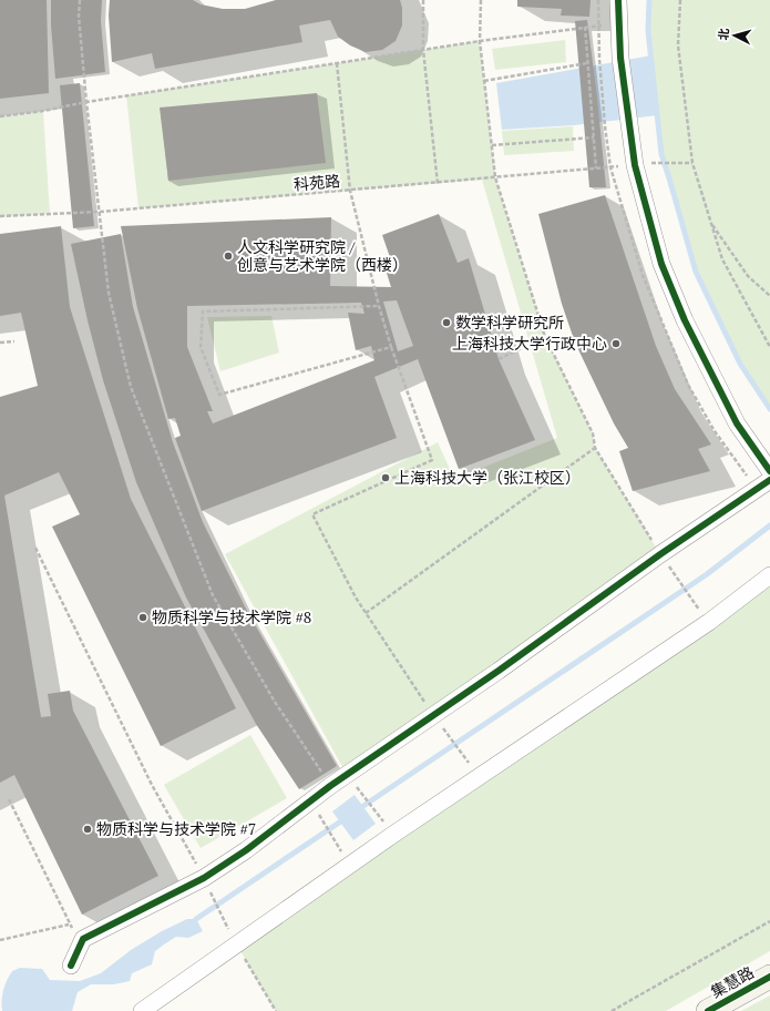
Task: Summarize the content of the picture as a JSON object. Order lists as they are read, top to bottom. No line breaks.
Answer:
{"streets":{"street":["集慧路"],"path":["科苑路"]},"places":["人文科学研究院 / 创意与艺术学院（西楼）","数学科学研究所","上海科技大学行政中心","上海科技大学（张江校区）","物质科学与技术学院 #8","物质科学与技术学院 #7"],"north":"left"}
